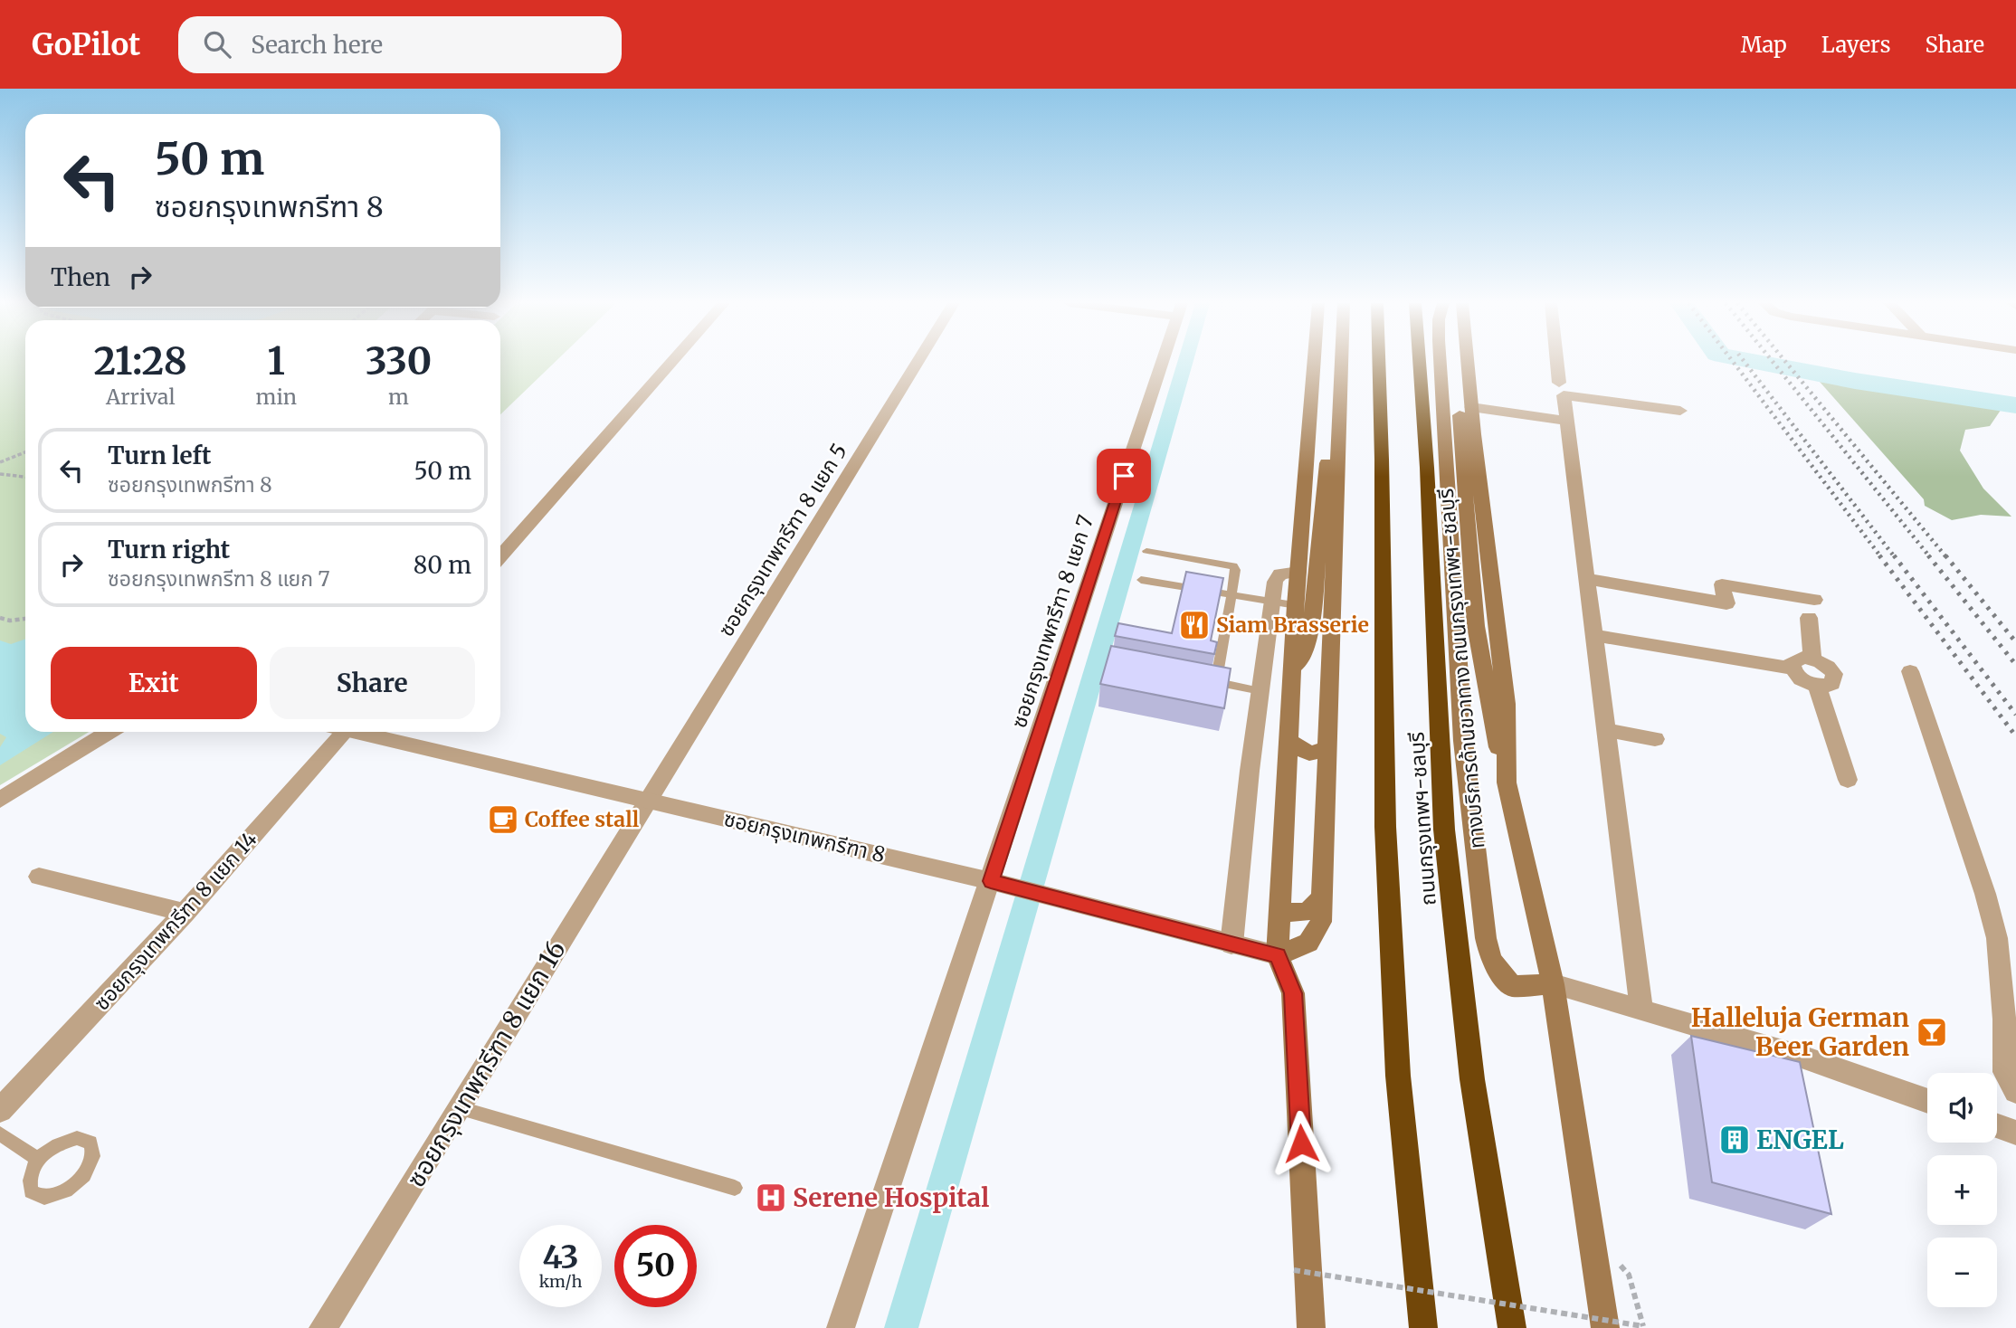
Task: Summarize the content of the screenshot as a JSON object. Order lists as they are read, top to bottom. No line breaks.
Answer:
{"streets":{"highway":["ถนนกรุงเทพฯ-ชลบุรี"],"main road":["ทางบริการด้านขวาทาง ถนนกรุงเทพฯ-ชลบุรี"],"street":["ซอยกรุงเทพกรีฑา 8 แยก 5","ซอยกรุงเทพกรีฑา 8 แยก 7","ซอยกรุงเทพกรีฑา 8","ซอยกรุงเทพกรีฑา 8 แยก 14","ซอยกรุงเทพกรีฑา 8 แยก 16"]},"crossings":[["ซอยกรุงเทพกรีฑา 8 แยก 5","ซอยกรุงเทพกรีฑา 8"],["ซอยกรุงเทพกรีฑา 8 แยก 5","ซอยกรุงเทพกรีฑา 8 แยก 16"],["ซอยกรุงเทพกรีฑา 8 แยก 7","ซอยกรุงเทพกรีฑา 8"],["ซอยกรุงเทพกรีฑา 8","ซอยกรุงเทพกรีฑา 8 แยก 16"]],"places":{"restaurant":["Siam Brasserie"],"cafe":["Coffee stall"],"bar":["Halleluja German Beer Garden"],"building":["ENGEL"],"hospital":["Serene Hospital"]},"page":{"header":"GoPilot","search":"Search here","nav":["Map","Layers","Share"],"turn":["50 m","ซอยกรุงเทพกรีฑา 8"],"then":"Then","eta":["21:28","Arrival","1","min","330","m"],"list":[{"name":"Turn left","note":"ซอยกรุงเทพกรีฑา 8","value":"50 m"},{"name":"Turn right","note":"ซอยกรุงเทพกรีฑา 8 แยก 7","value":"80 m"}],"buttons":["Exit","Share"],"map_buttons":["+","−"],"speed":"43 km/h","limit":"50"}}
